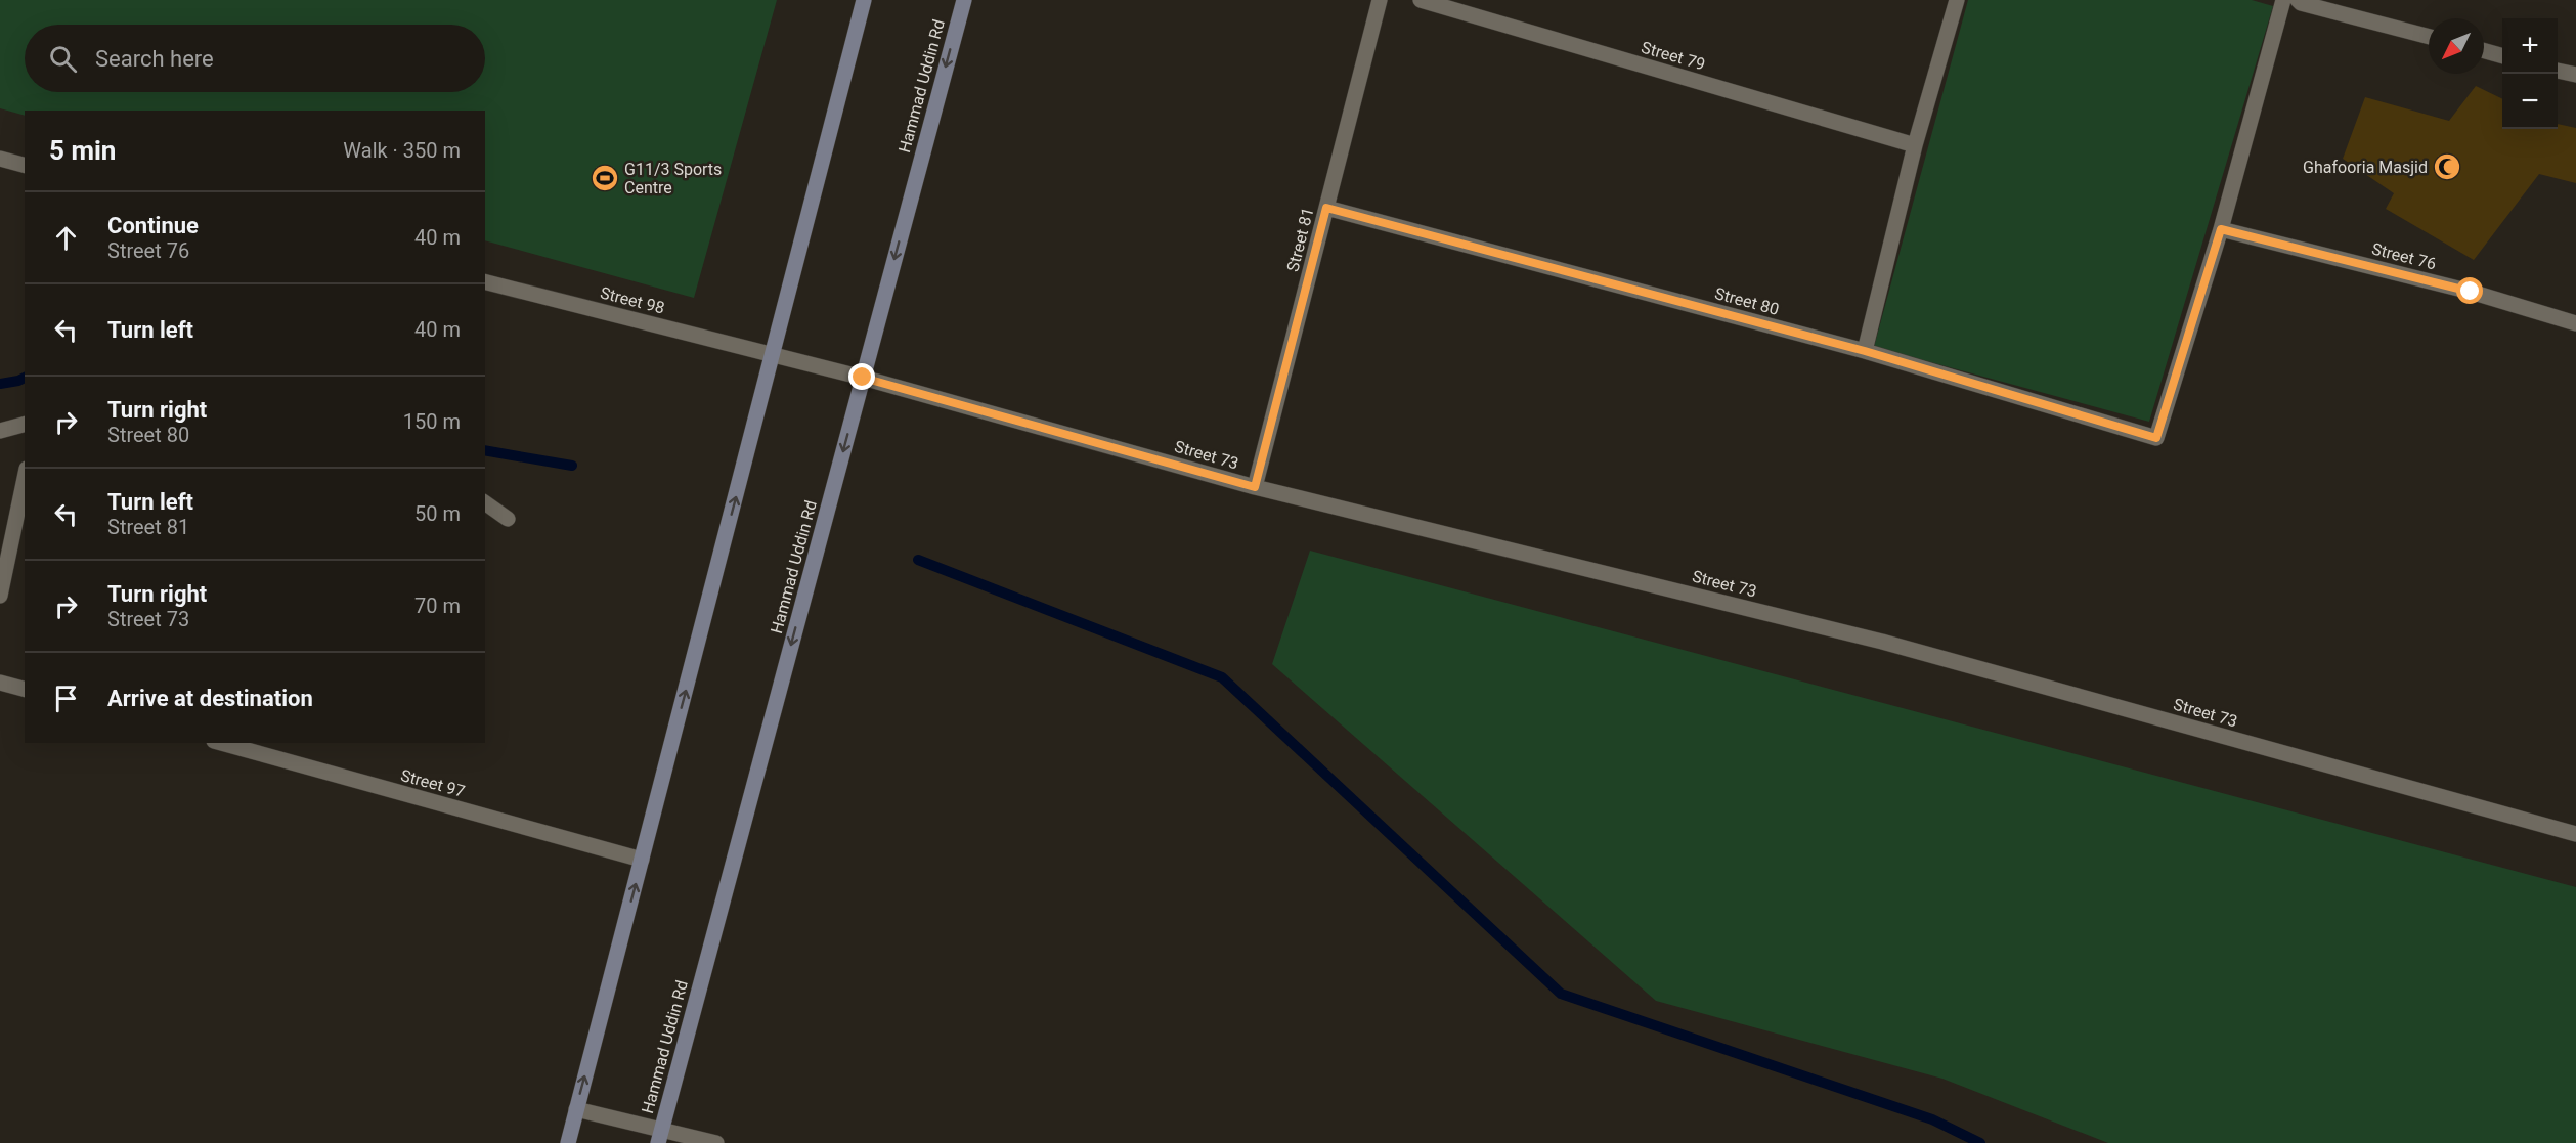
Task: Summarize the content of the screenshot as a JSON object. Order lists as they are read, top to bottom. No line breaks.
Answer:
{"streets":{"street":["Street 79","Hammad Uddin Rd","Street 81","Street 76","Street 98","Street 80","Street 73","Street 97"]},"crossings":[["Hammad Uddin Rd","Street 98"],["Hammad Uddin Rd","Street 73"],["Street 81","Street 80"],["Street 81","Street 73"],["Street 76","Street 80"],["Street 98","Street 73"]],"places":{"mosque":["Ghafooria Masjid"],"sports":["G11/3 Sports Centre"]},"north":"bottom left","page":{"map_buttons":["+","−"],"search":"Search here","heading":["5 min","Walk · 350 m"],"list":[["Continue","Street 76","40 m"],["Turn left","40 m"],["Turn right","Street 80","150 m"],["Turn left","Street 81","50 m"],["Turn right","Street 73","70 m"],"Arrive at destination"]}}
